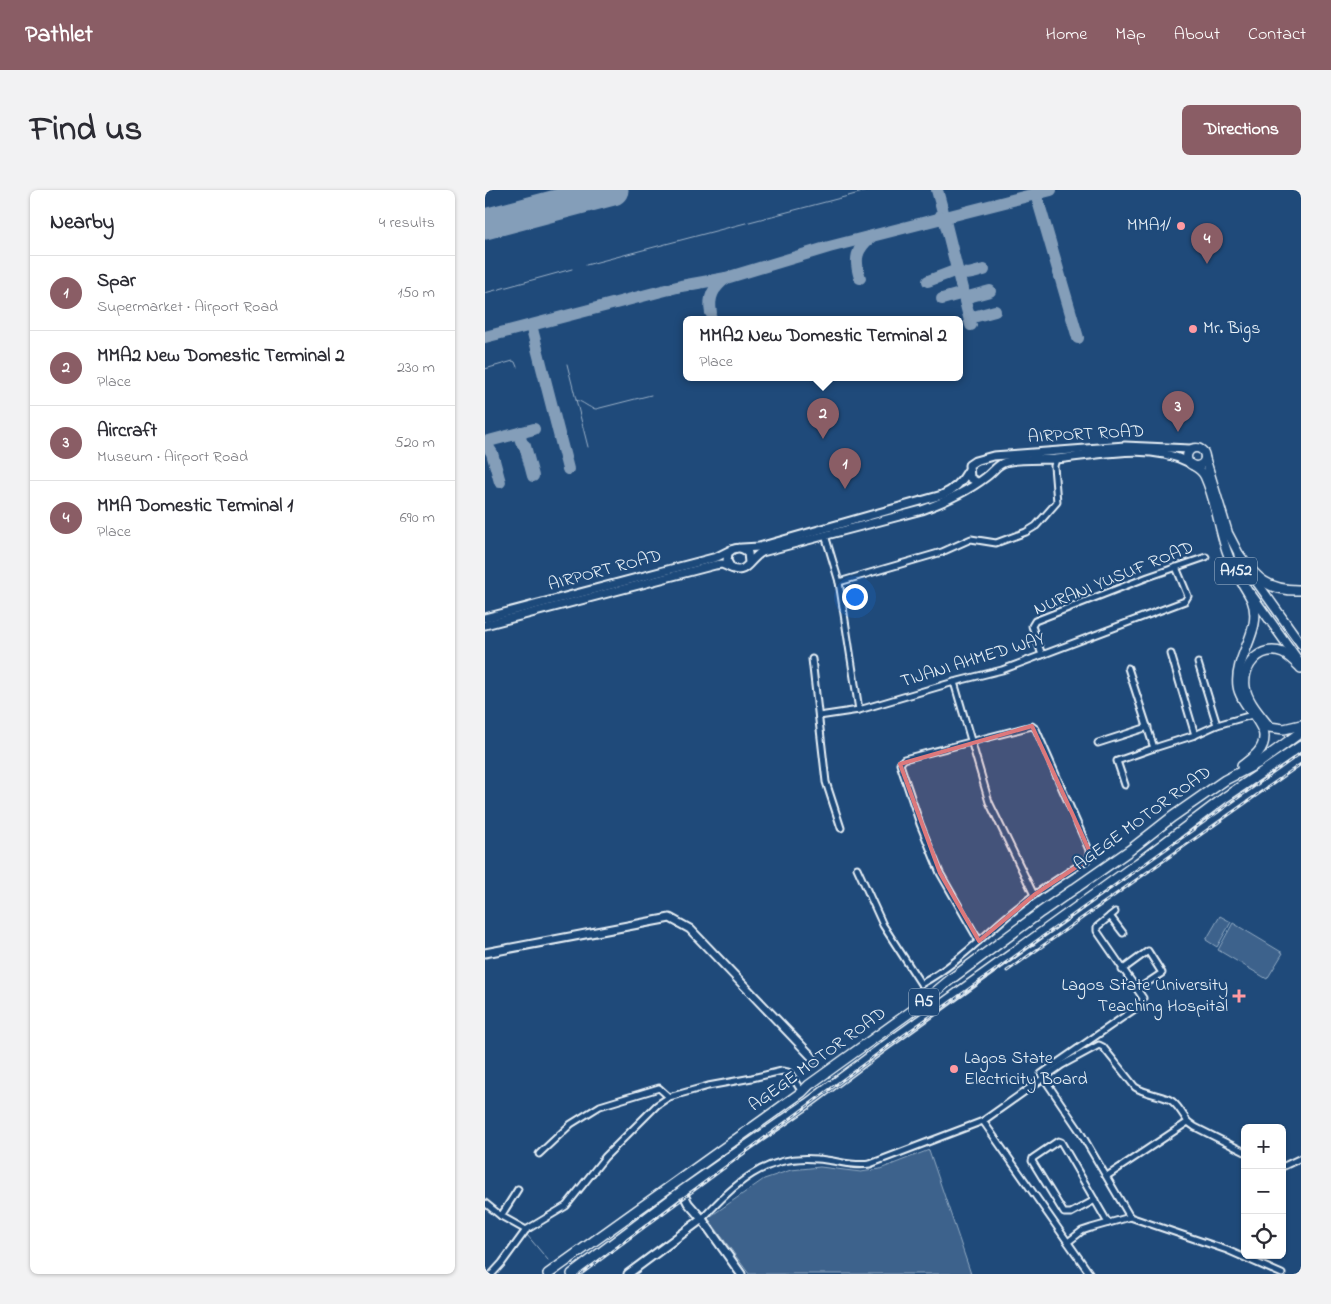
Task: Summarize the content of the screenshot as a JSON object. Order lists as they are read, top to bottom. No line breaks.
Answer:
{"streets":{"highway":["AGEGE MOTOR ROAD","A5"],"main road":["AIRPORT ROAD","A152"],"street":["NURANI YUSUF ROAD","TIJANI AHMED WAY"]},"crossings":[["AIRPORT ROAD","A152"],["NURANI YUSUF ROAD","TIJANI AHMED WAY"]],"places":{"other":["MMA1/","Mr. Bigs","Lagos State Electricity Board"],"health":["Lagos State University Teaching Hospital"]},"page":{"header":"Pathlet","nav":["Home","Map","About","Contact"],"title":"Find us","buttons":"Directions","heading":["Nearby","4 results"],"pins":["4","3","2","1"],"list":[{"mark":"1","name":"Spar","note":"Supermarket · Airport Road","value":"150 m"},{"mark":"2","name":"MMA2 New Domestic Terminal 2","note":"Place","value":"230 m"},{"mark":"3","name":"Aircraft","note":"Museum · Airport Road","value":"520 m"},{"mark":"4","name":"MMA Domestic Terminal 1","note":"Place","value":"690 m"}],"popup":["MMA2 New Domestic Terminal 2","Place"],"map_buttons":["+","−"]}}
